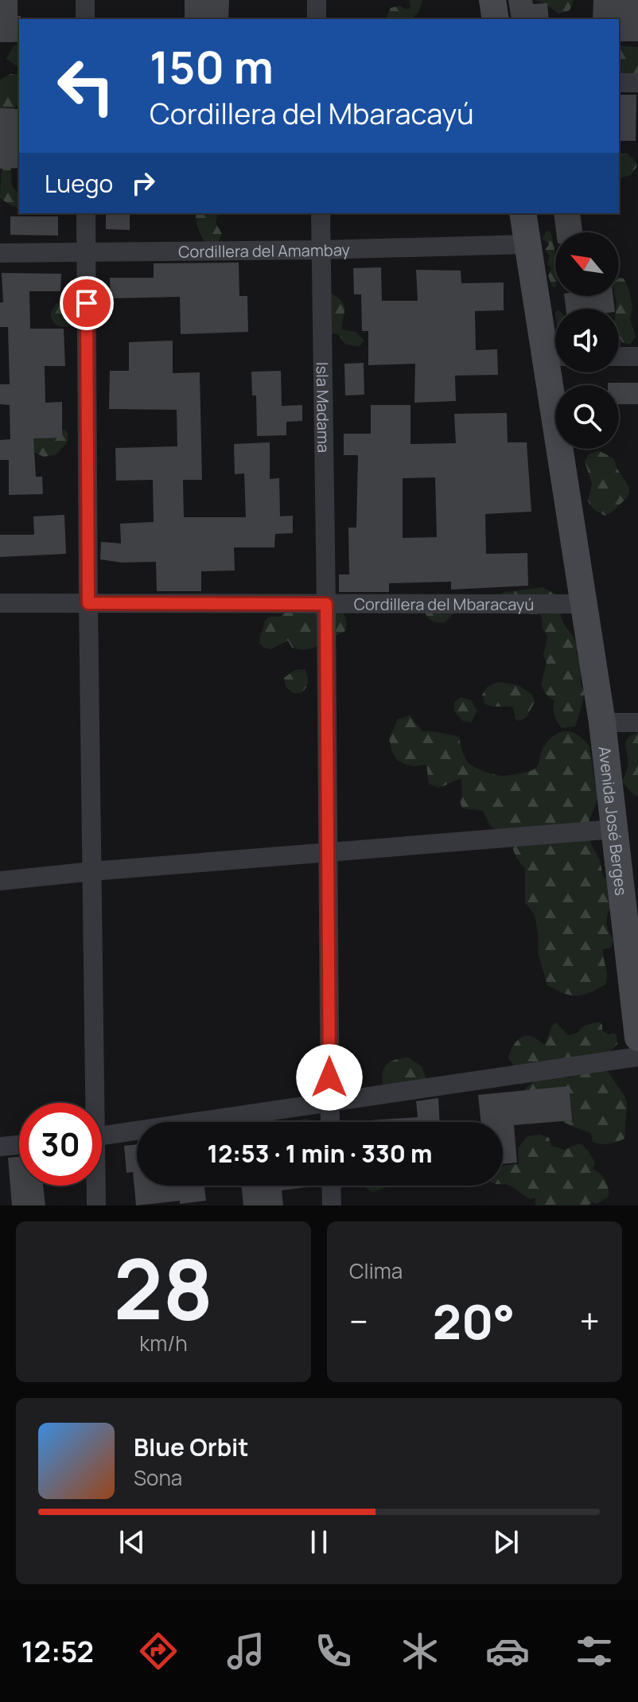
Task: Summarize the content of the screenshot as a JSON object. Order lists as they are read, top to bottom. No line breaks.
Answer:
{"streets":{"main road":["Avenida José Berges"],"street":["Cordillera del Amambay","Isla Madama","Cordillera del Mbaracayú"]},"crossings":[["Cordillera del Amambay","Isla Madama"],["Cordillera del Amambay","Avenida José Berges"],["Isla Madama","Cordillera del Mbaracayú"],["Cordillera del Mbaracayú","Avenida José Berges"]],"north":"top left","page":{"turn":["150 m","Cordillera del Mbaracayú"],"then":"Luego","limit":"30","trip":"12:53 · 1 min · 330 m","tile":[["28","km/h"],"Clima"],"heat":["−","20°","+"],"song":["Blue Orbit","Sona"],"tabs":"12:52"}}
